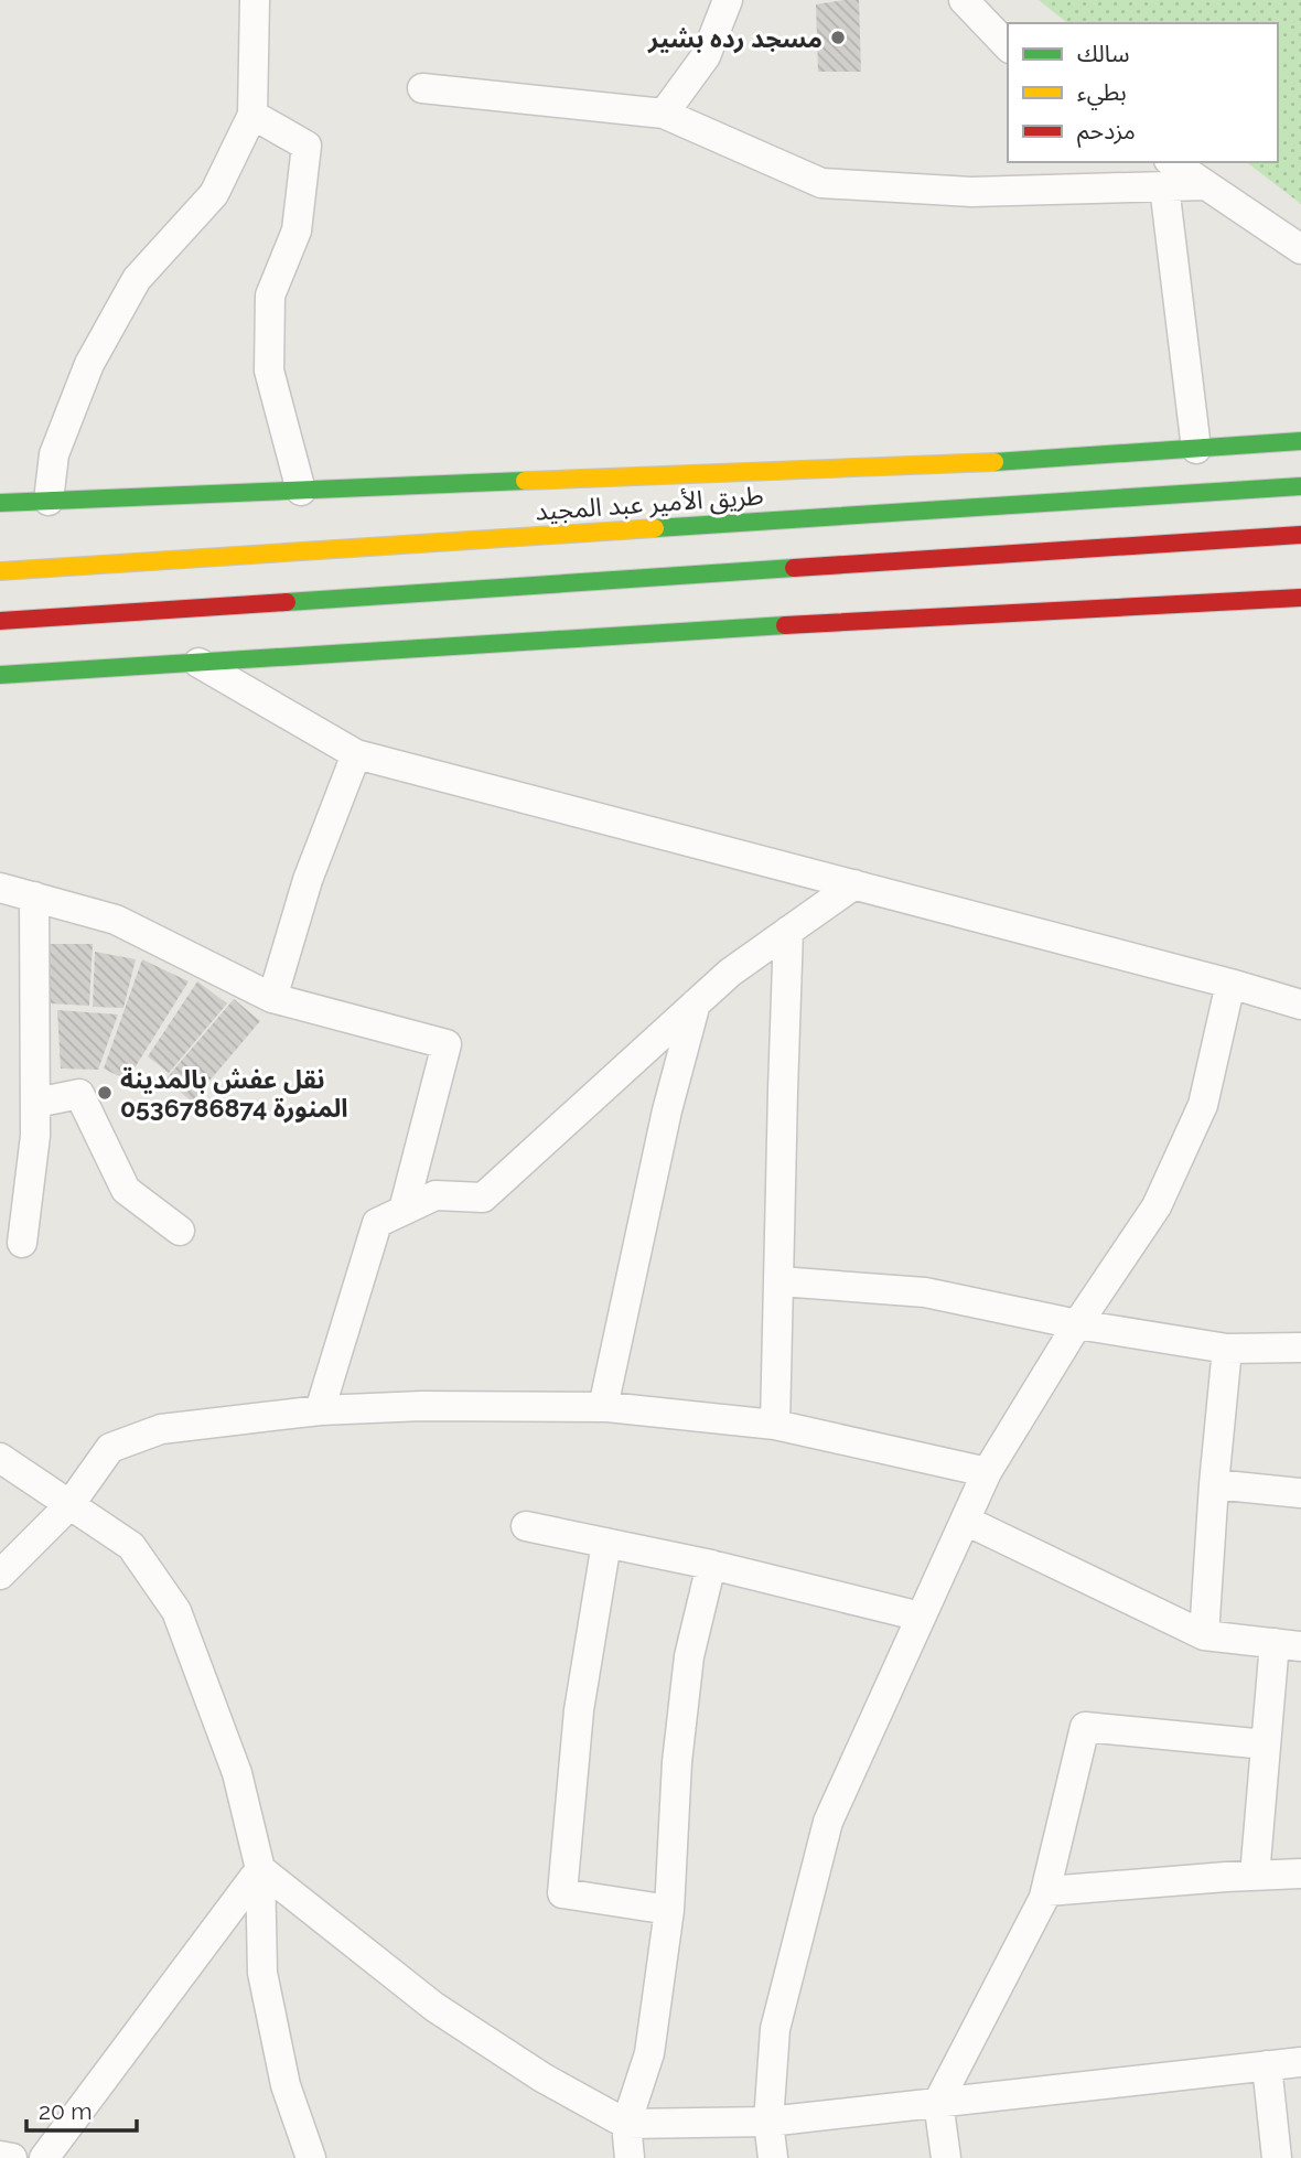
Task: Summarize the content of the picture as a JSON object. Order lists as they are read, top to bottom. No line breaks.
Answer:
{"streets":{"main road":["طريق الأمير عبد المجيد"]},"places":["مسجد رده بشير","نقل عفش بالمدينة المنورة 0536786874"],"legend":["سالك","بطيء","مزدحم"],"scale_bar":"20 m"}
